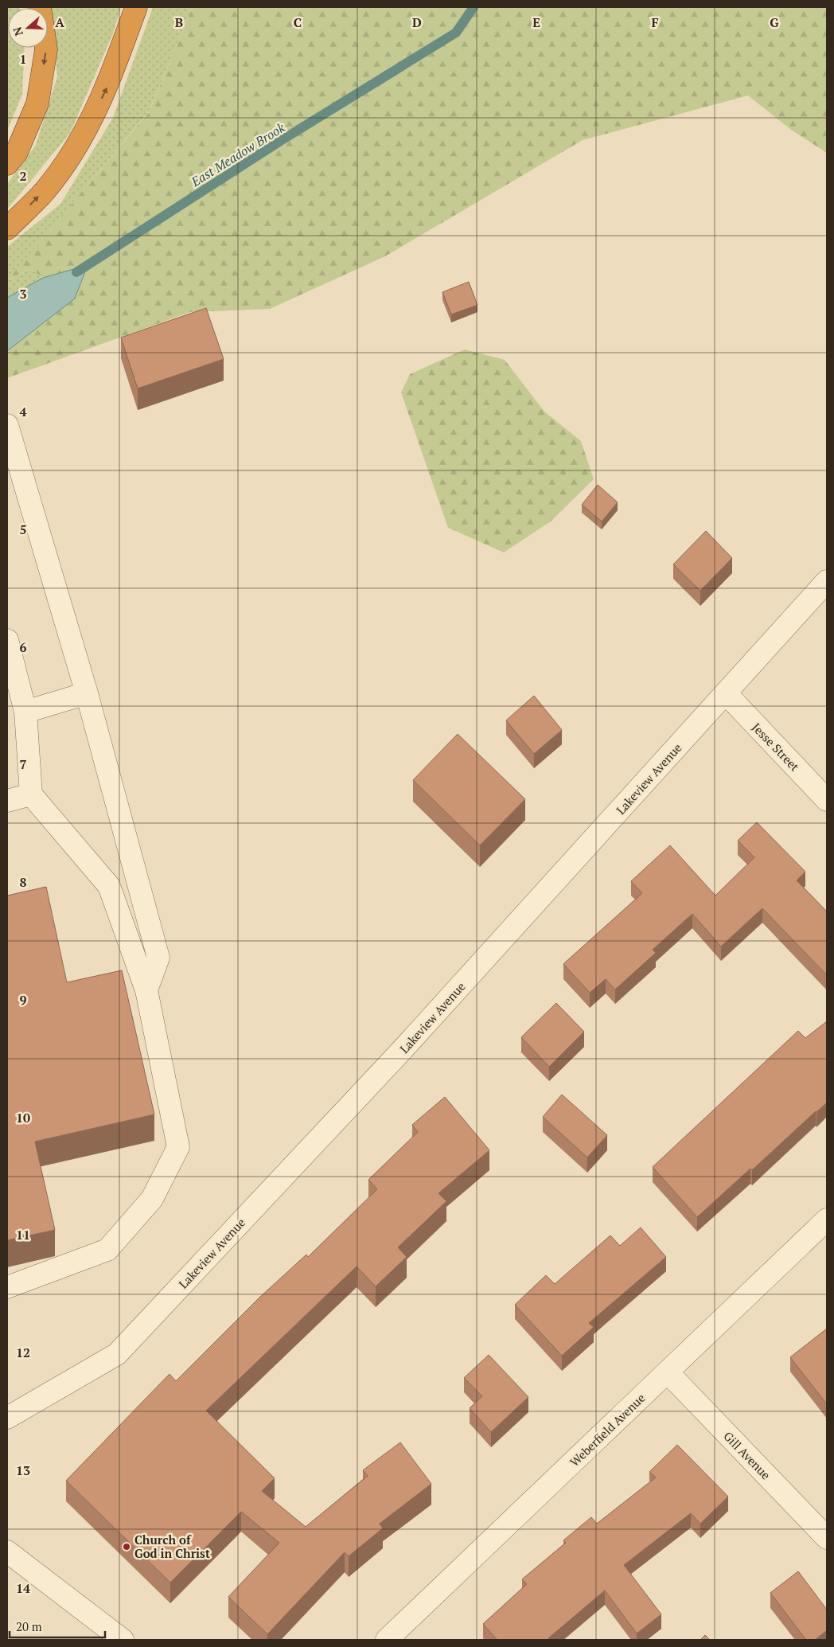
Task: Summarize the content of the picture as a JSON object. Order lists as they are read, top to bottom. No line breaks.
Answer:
{"streets":{"street":["Jesse Street","Lakeview Avenue","Weberfield Avenue","Gill Avenue"]},"crossings":[["Jesse Street","Lakeview Avenue"],["Weberfield Avenue","Gill Avenue"]],"water":["East Meadow Brook"],"places":["Church of God in Christ"],"scale_bar":"20 m","north":"left","grid":{"columns":["A","B","C","D","E","F","G"],"rows":["1","2","3","4","5","6","7","8","9","10","11","12","13","14"]}}
